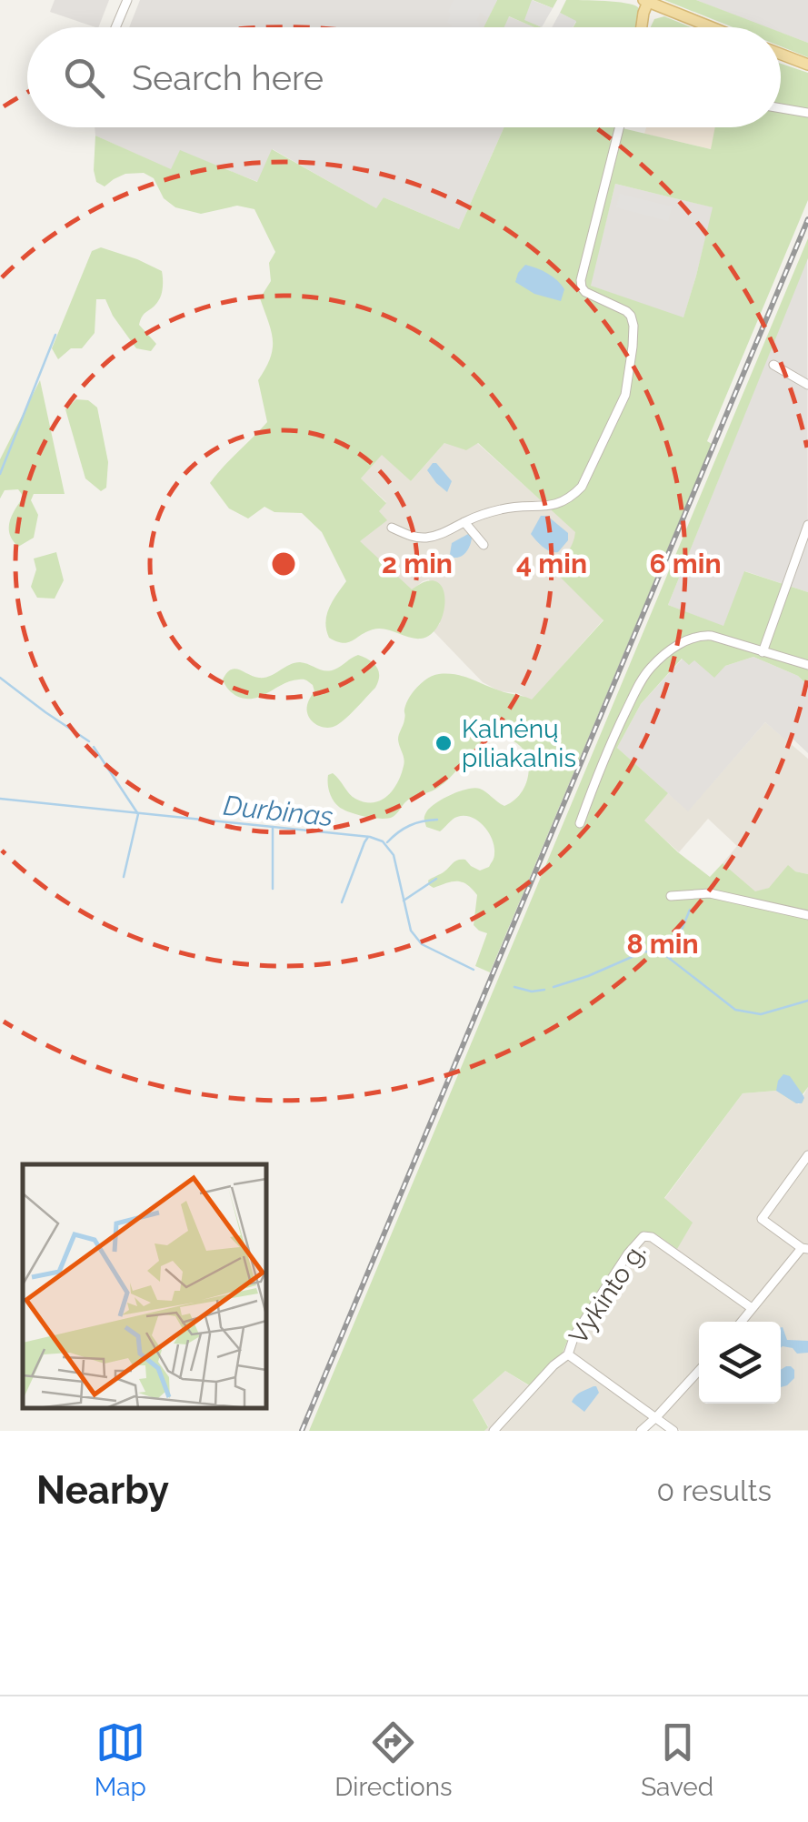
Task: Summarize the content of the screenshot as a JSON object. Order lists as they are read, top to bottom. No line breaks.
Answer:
{"streets":{"street":["Vykinto g."]},"water":["Durbinas"],"places":["Kalnėnų piliakalnis"],"page":{"search":"Search here","heading":["Nearby","0 results"],"nav":["Map","Directions","Saved"]},"rings":["2 min","4 min","6 min","8 min"]}
